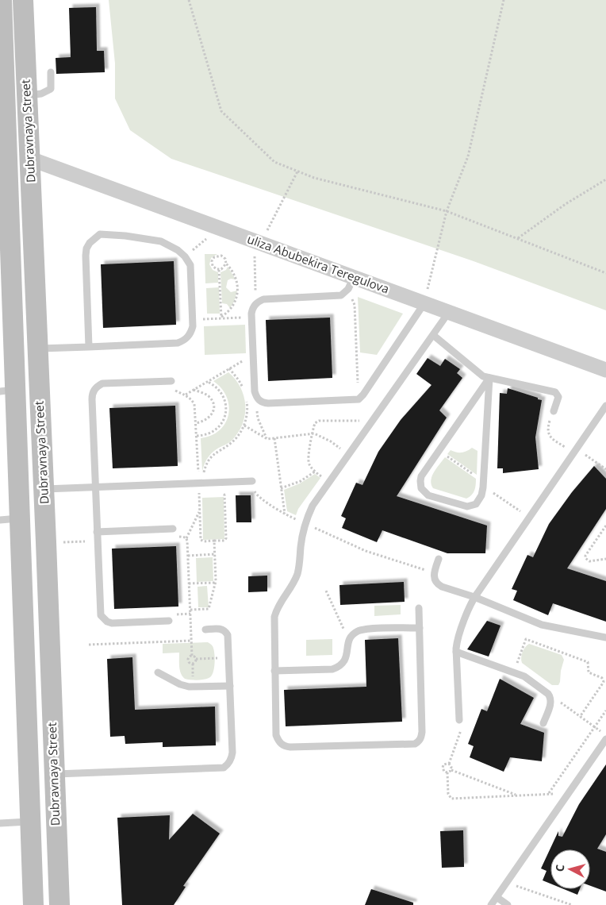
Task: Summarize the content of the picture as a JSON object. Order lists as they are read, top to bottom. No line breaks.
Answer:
{"streets":{"street":["Dubravnaya Street","uliza Abubekira Teregulova"]},"crossings":[["Dubravnaya Street","uliza Abubekira Teregulova"]],"north":"left"}
